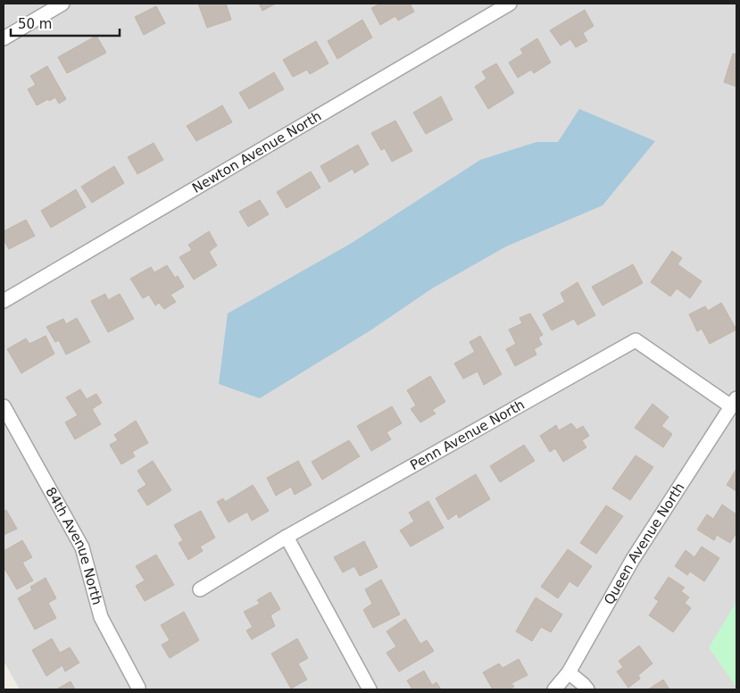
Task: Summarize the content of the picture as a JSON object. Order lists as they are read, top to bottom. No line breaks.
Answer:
{"streets":{"street":["Newton Avenue North","Penn Avenue North","Queen Avenue North","84th Avenue North"]},"crossings":[["Penn Avenue North","Queen Avenue North"]],"scale_bar":"50 m"}
